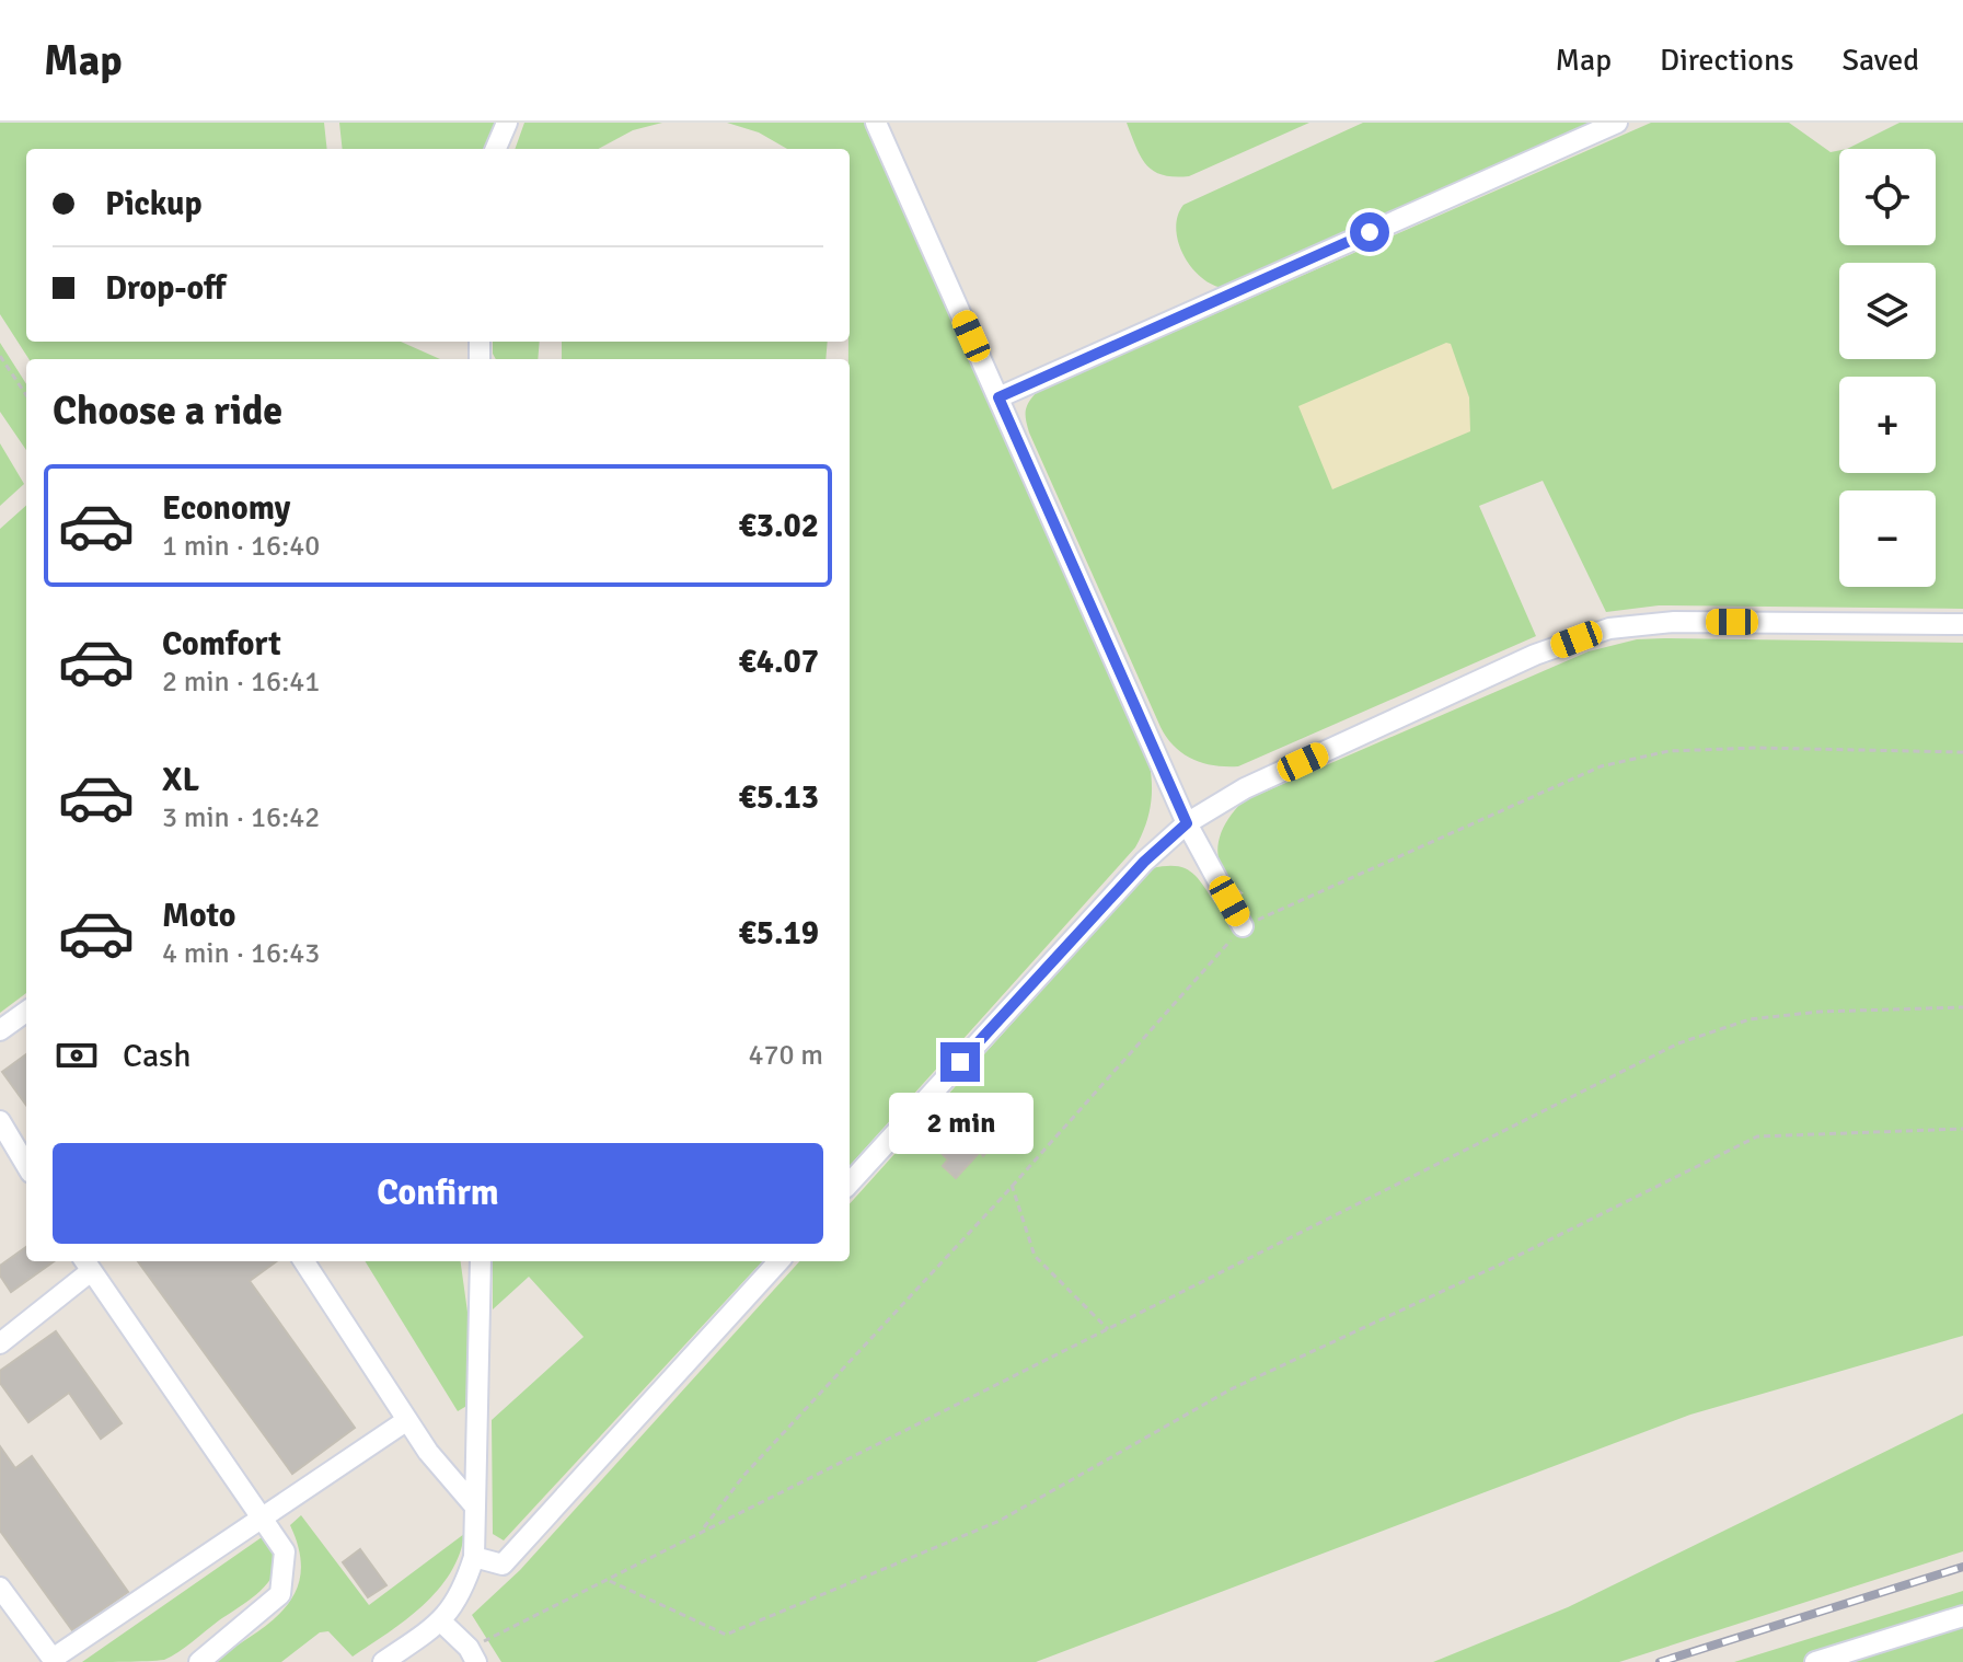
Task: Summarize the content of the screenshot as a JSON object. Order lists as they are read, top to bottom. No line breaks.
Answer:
{"page":{"header":"Map","nav":["Map","Directions","Saved"],"map_buttons":["+","−"],"banner":["Pickup","Drop-off"],"heading":"Choose a ride","list":[{"name":"Economy","note":"1 min · 16:40","value":"€3.02"},{"name":"Comfort","note":"2 min · 16:41","value":"€4.07"},{"name":"XL","note":"3 min · 16:42","value":"€5.13"},{"name":"Moto","note":"4 min · 16:43","value":"€5.19"}],"pay":["Cash","470 m"],"bubble":"2 min","buttons":"Confirm"}}
